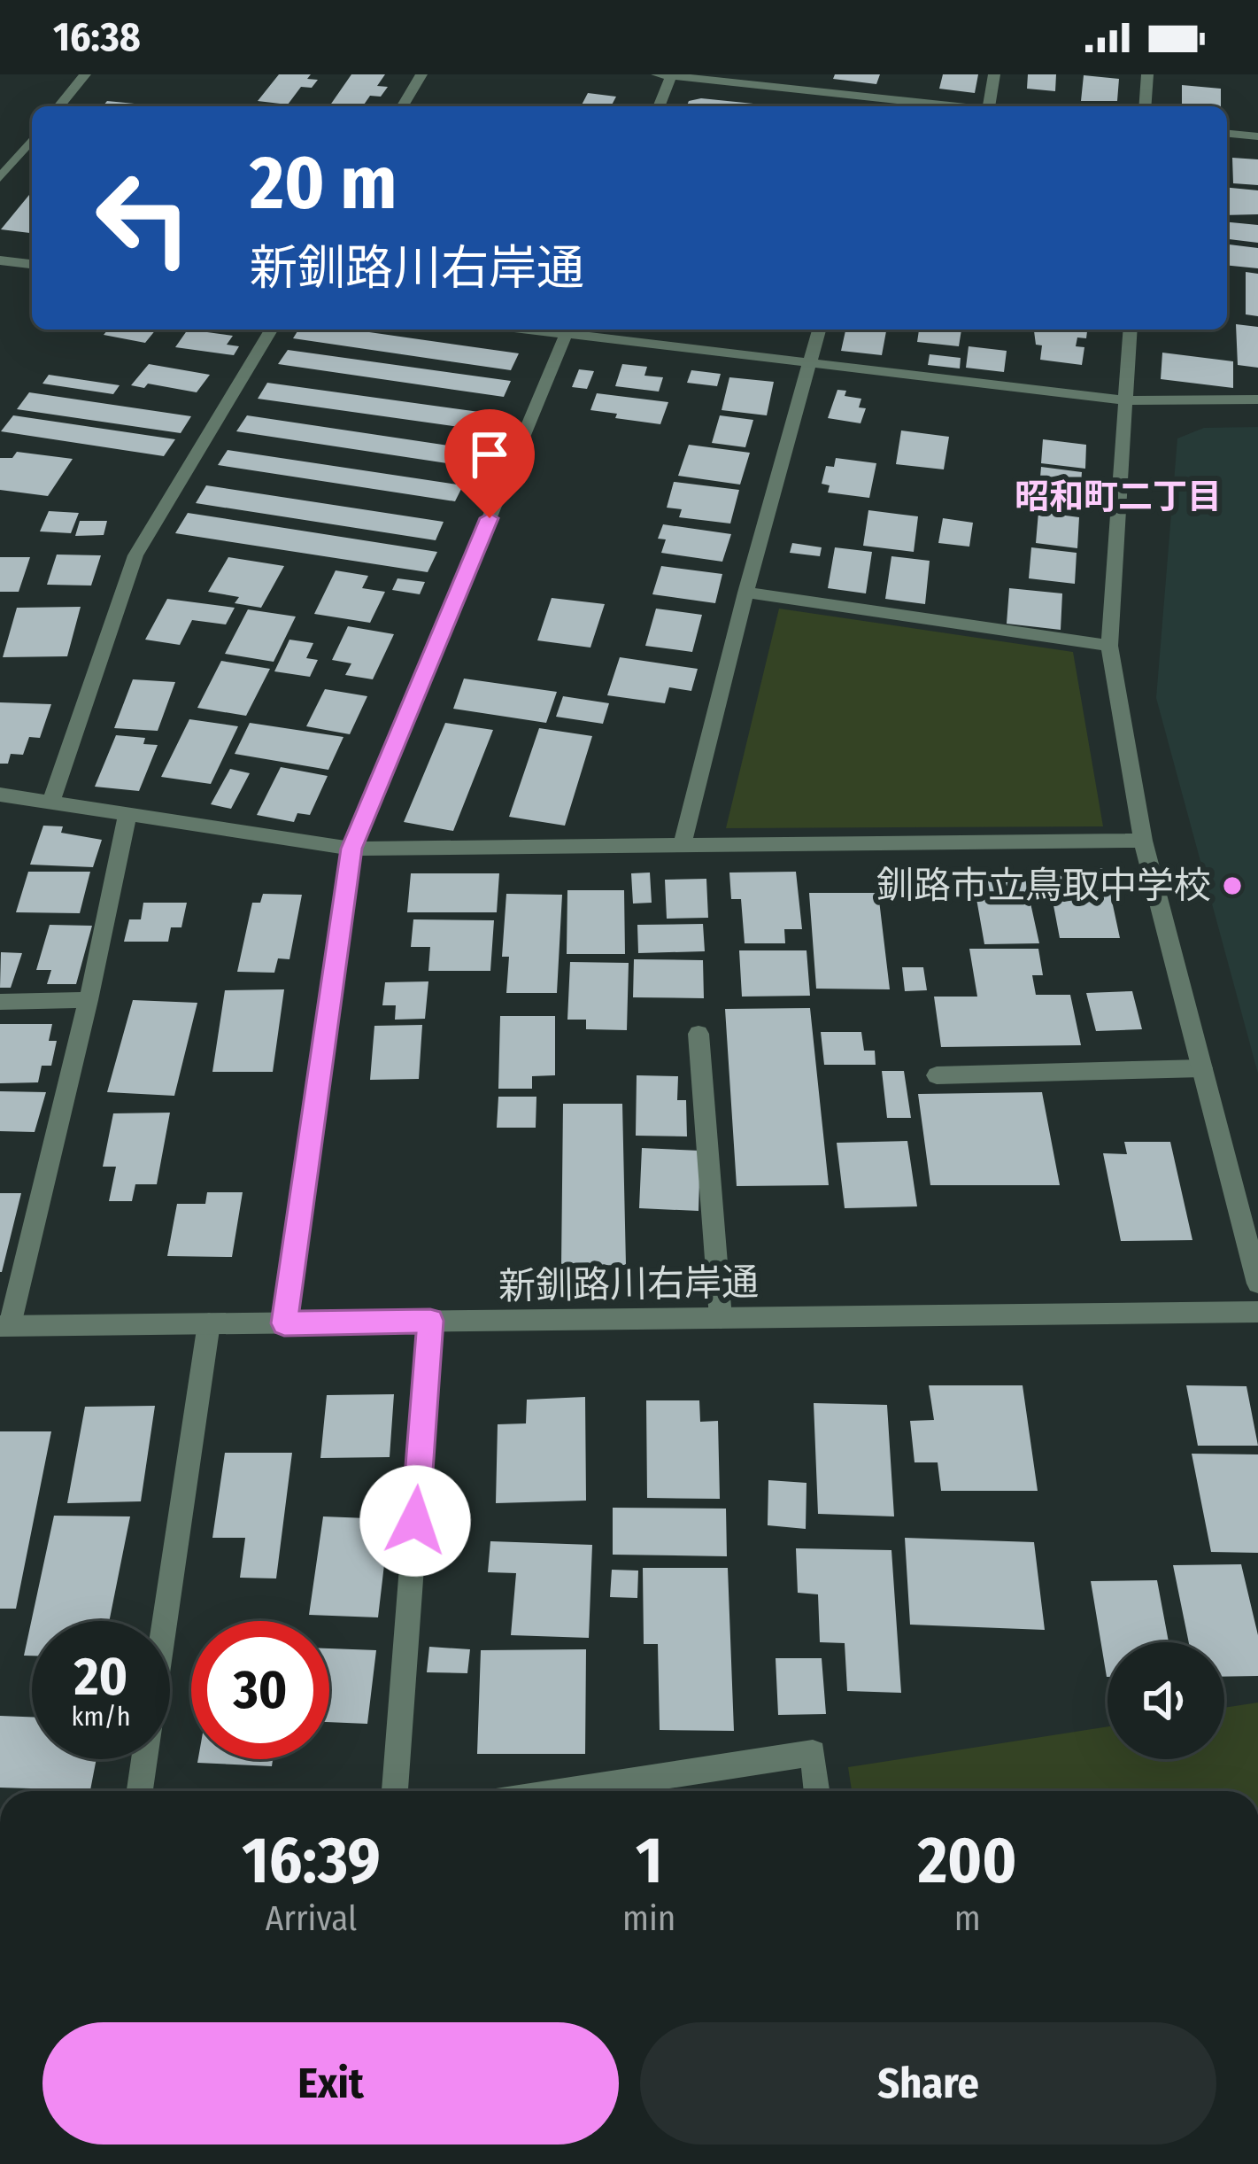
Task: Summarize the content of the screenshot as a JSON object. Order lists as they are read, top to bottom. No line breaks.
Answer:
{"streets":{"street":["新釧路川右岸通"]},"districts":["昭和町二丁目"],"places":["釧路市立鳥取中学校"],"page":{"status":"16:38","turn":["20 m","新釧路川右岸通"],"speed":"20 km/h","limit":"30","eta":["16:39","Arrival","1","min","200","m"],"buttons":["Exit","Share"]}}
